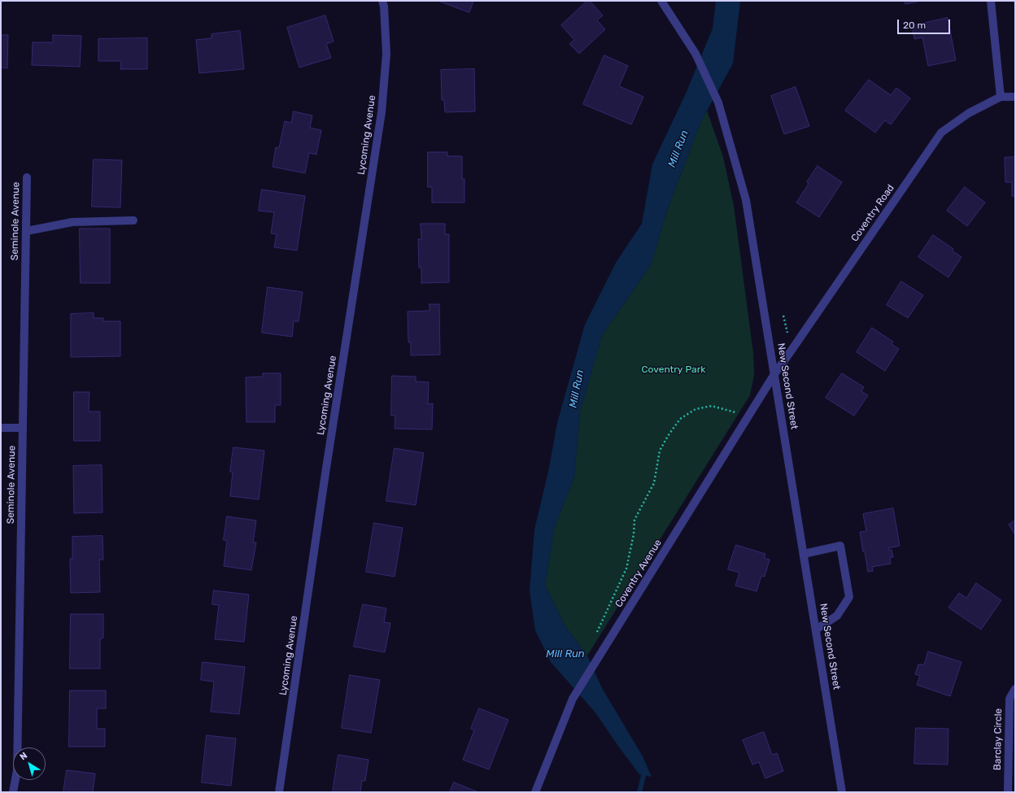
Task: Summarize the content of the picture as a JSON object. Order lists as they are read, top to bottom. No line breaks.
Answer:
{"streets":{"street":["Lycoming Avenue","Coventry Road","Seminole Avenue","New Second Street","Coventry Avenue","Barclay Circle"]},"crossings":[["Coventry Road","New Second Street"],["Coventry Road","Coventry Avenue"],["New Second Street","Coventry Avenue"]],"water":["Mill Run"],"parks":["Coventry Park"],"scale_bar":"20 m","north":"top left"}
